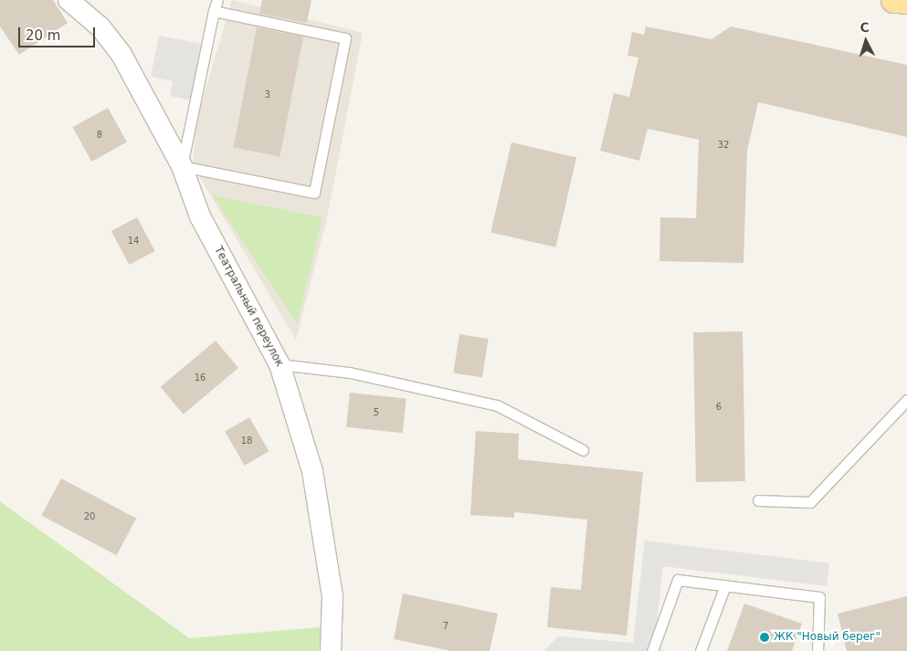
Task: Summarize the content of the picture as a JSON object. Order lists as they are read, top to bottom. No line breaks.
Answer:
{"streets":{"street":["Театральный переулок"]},"places":["ЖК \"Новый берег\""],"house_numbers":["3","8","32","14","16","6","5","18","20","7"],"scale_bar":"20 m","north":"top"}
